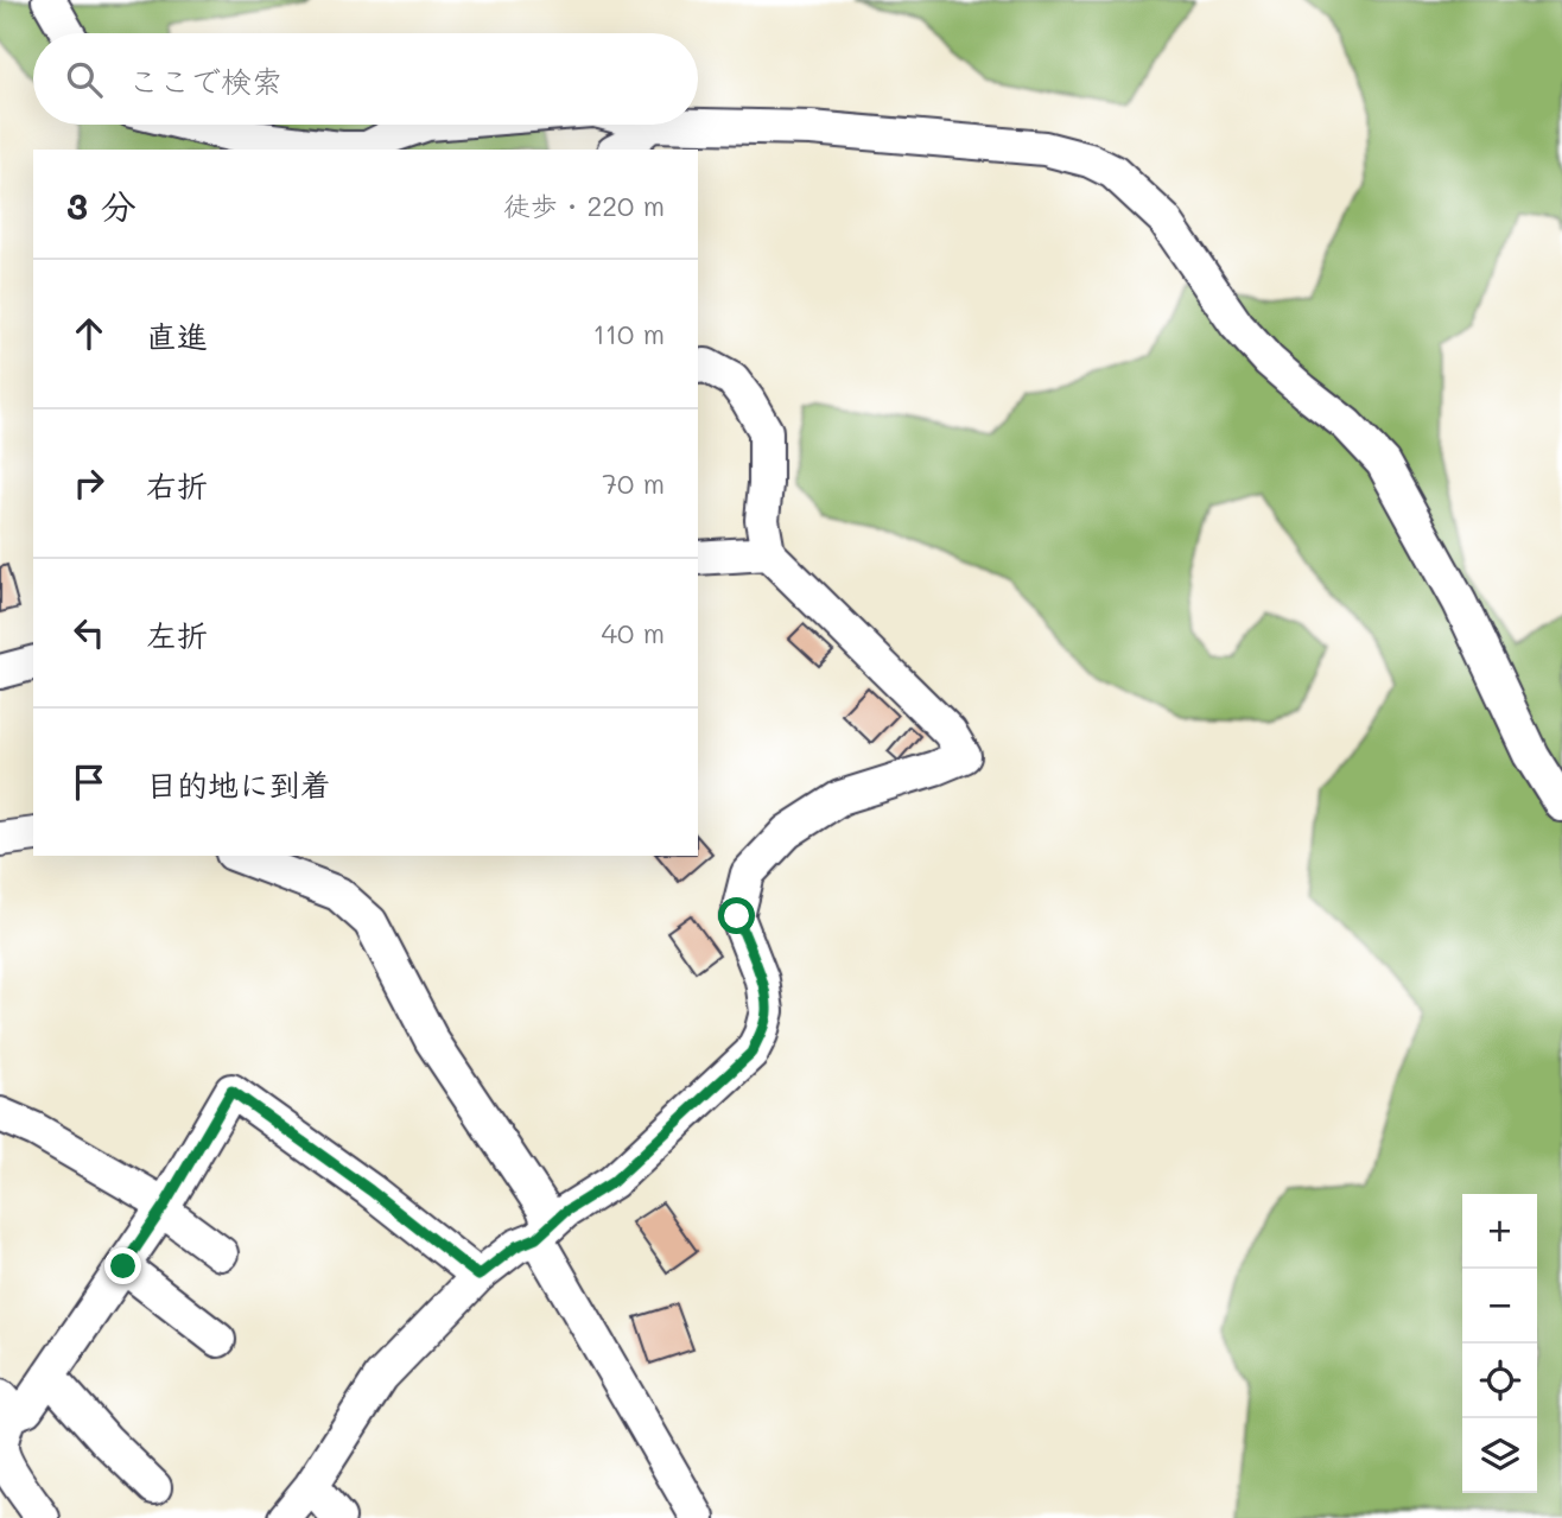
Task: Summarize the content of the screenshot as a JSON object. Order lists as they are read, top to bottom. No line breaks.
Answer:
{"page":{"search":"ここで検索","heading":["3 分","徒歩 · 220 m"],"list":[["直進","110 m"],["右折","70 m"],["左折","40 m"],"目的地に到着"],"map_buttons":["+","−"]}}
